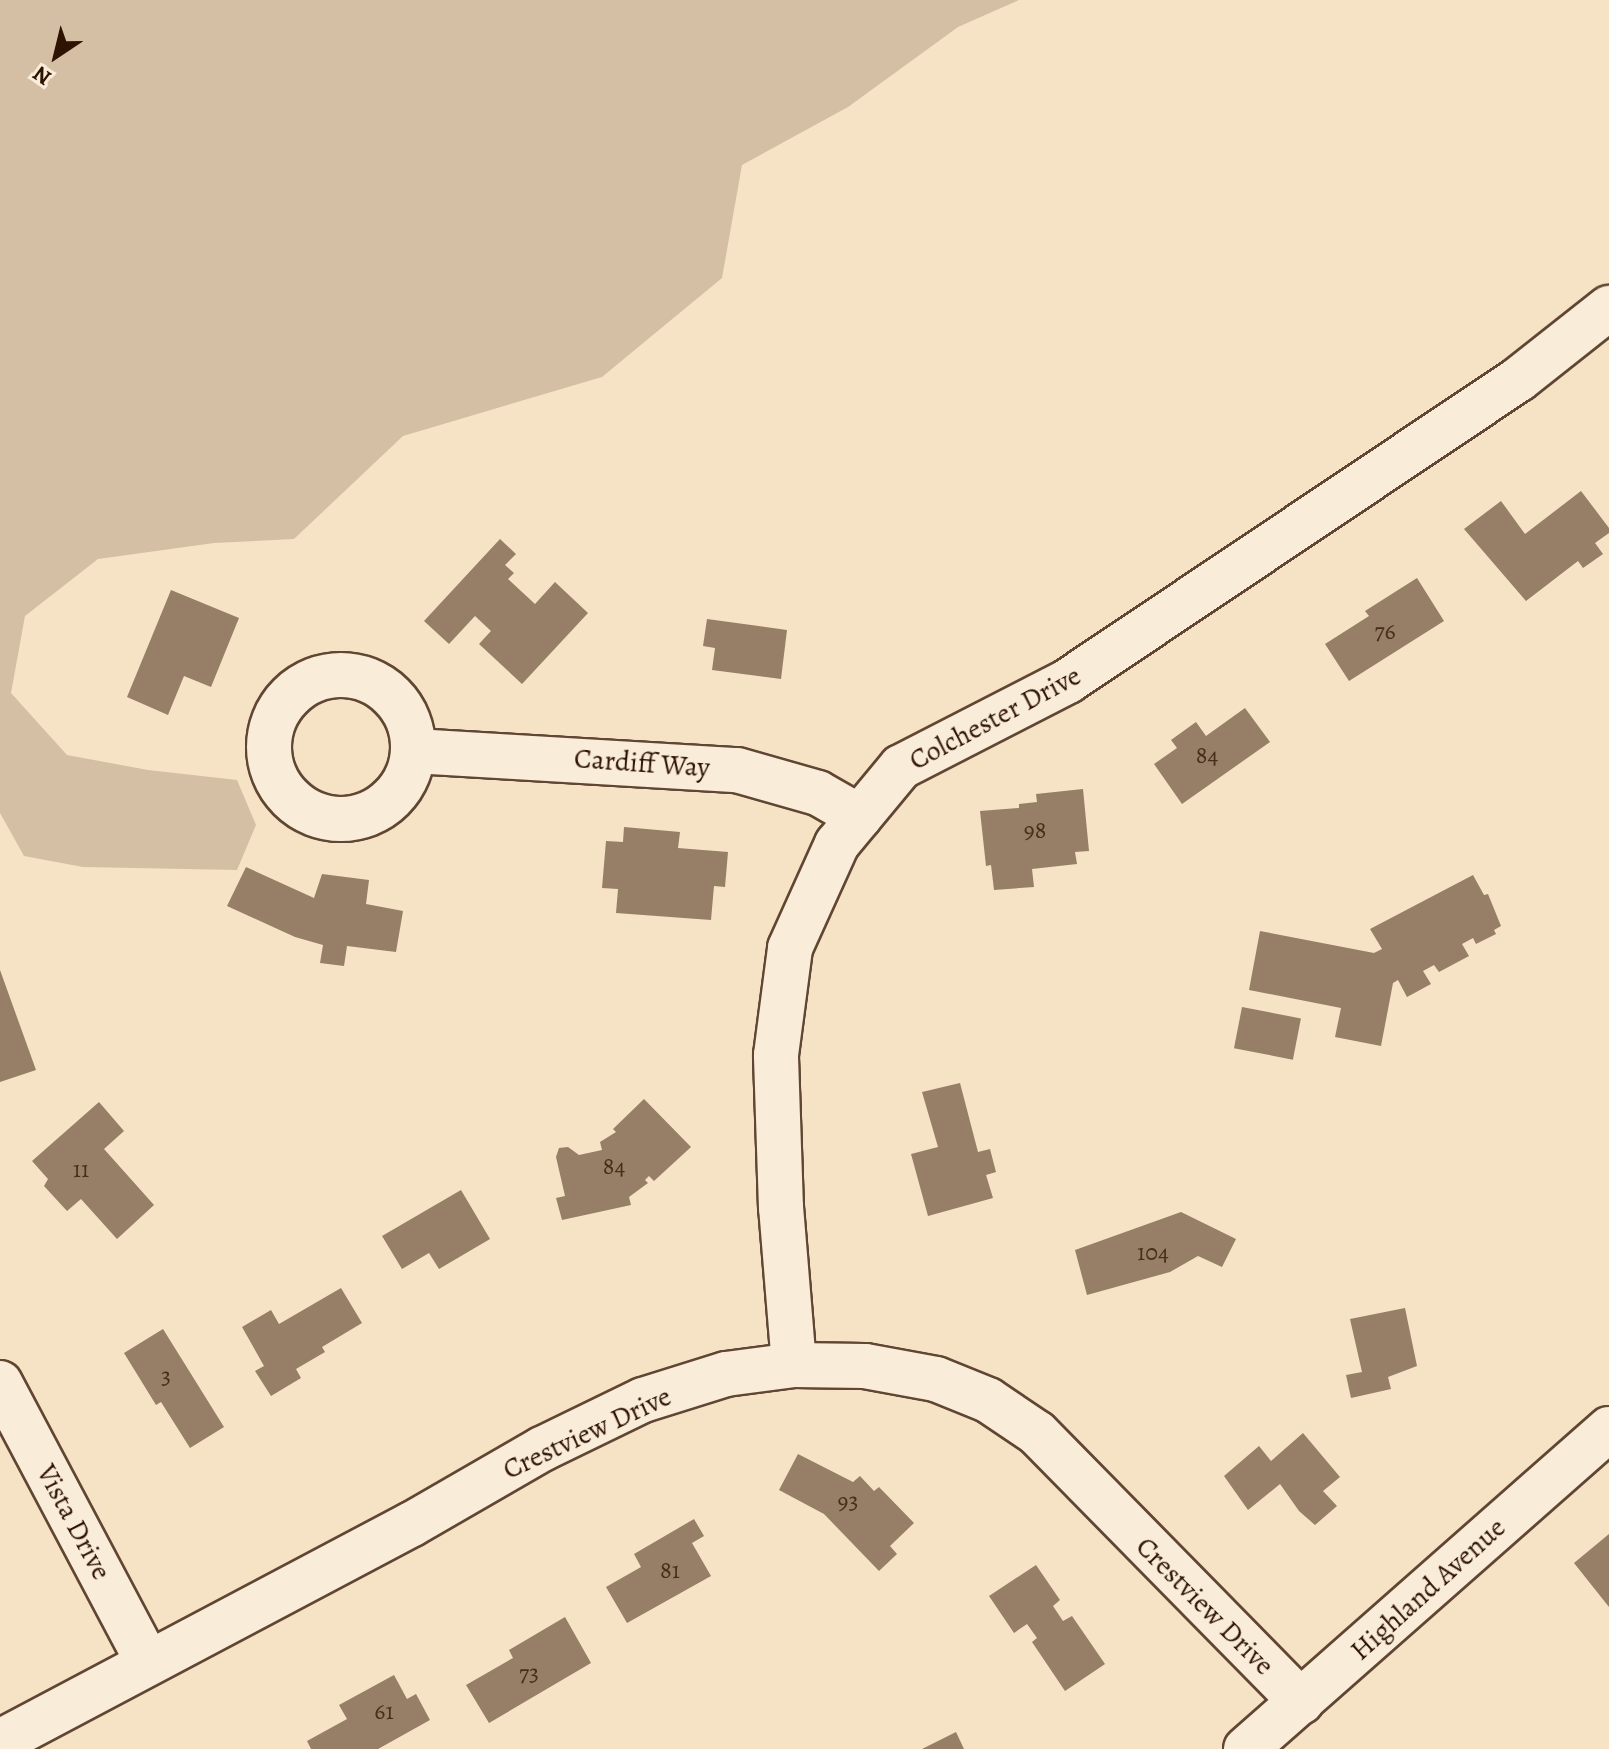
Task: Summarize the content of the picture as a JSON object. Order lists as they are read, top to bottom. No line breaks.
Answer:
{"streets":{"street":["Colchester Drive","Cardiff Way","Crestview Drive","Vista Drive","Highland Avenue"]},"crossings":[["Colchester Drive","Cardiff Way"],["Colchester Drive","Crestview Drive"],["Crestview Drive","Vista Drive"],["Crestview Drive","Highland Avenue"]],"house_numbers":["76","84","98","84","11","104","3","93","81","73","61"],"north":"bottom left"}
